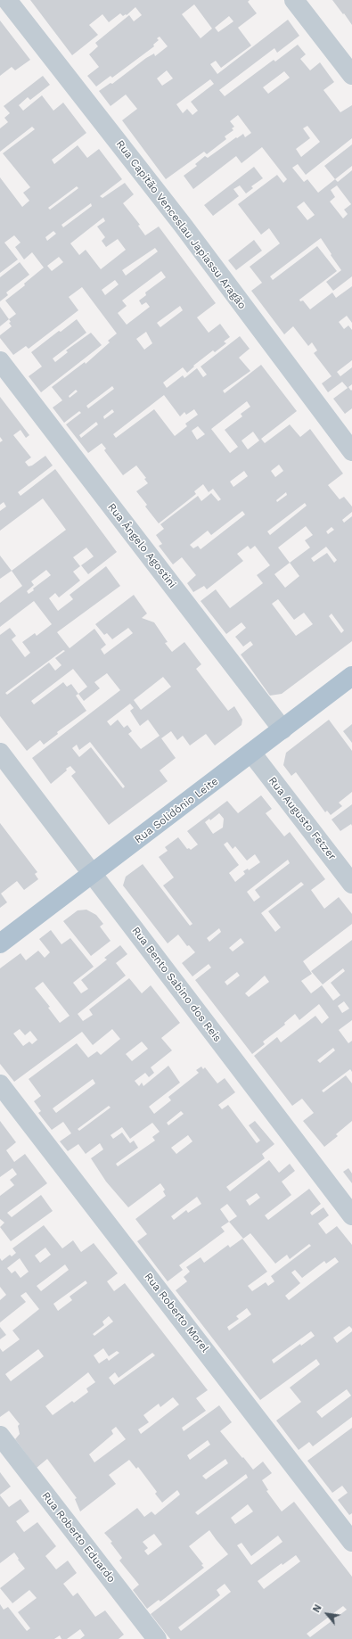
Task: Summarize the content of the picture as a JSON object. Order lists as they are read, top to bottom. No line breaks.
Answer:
{"streets":{"main road":["Rua Solidônio Leite"],"street":["Rua Capitão Venceslau Japiassu Aragão","Rua Ângelo Agostini","Rua Augusto Fetzer","Rua Bento Sabino dos Reis","Rua Roberto Morel","Rua Roberto Eduardo"]},"crossings":[["Rua Ângelo Agostini","Rua Solidônio Leite"],["Rua Solidônio Leite","Rua Augusto Fetzer"],["Rua Solidônio Leite","Rua Bento Sabino dos Reis"]],"north":"top left"}
